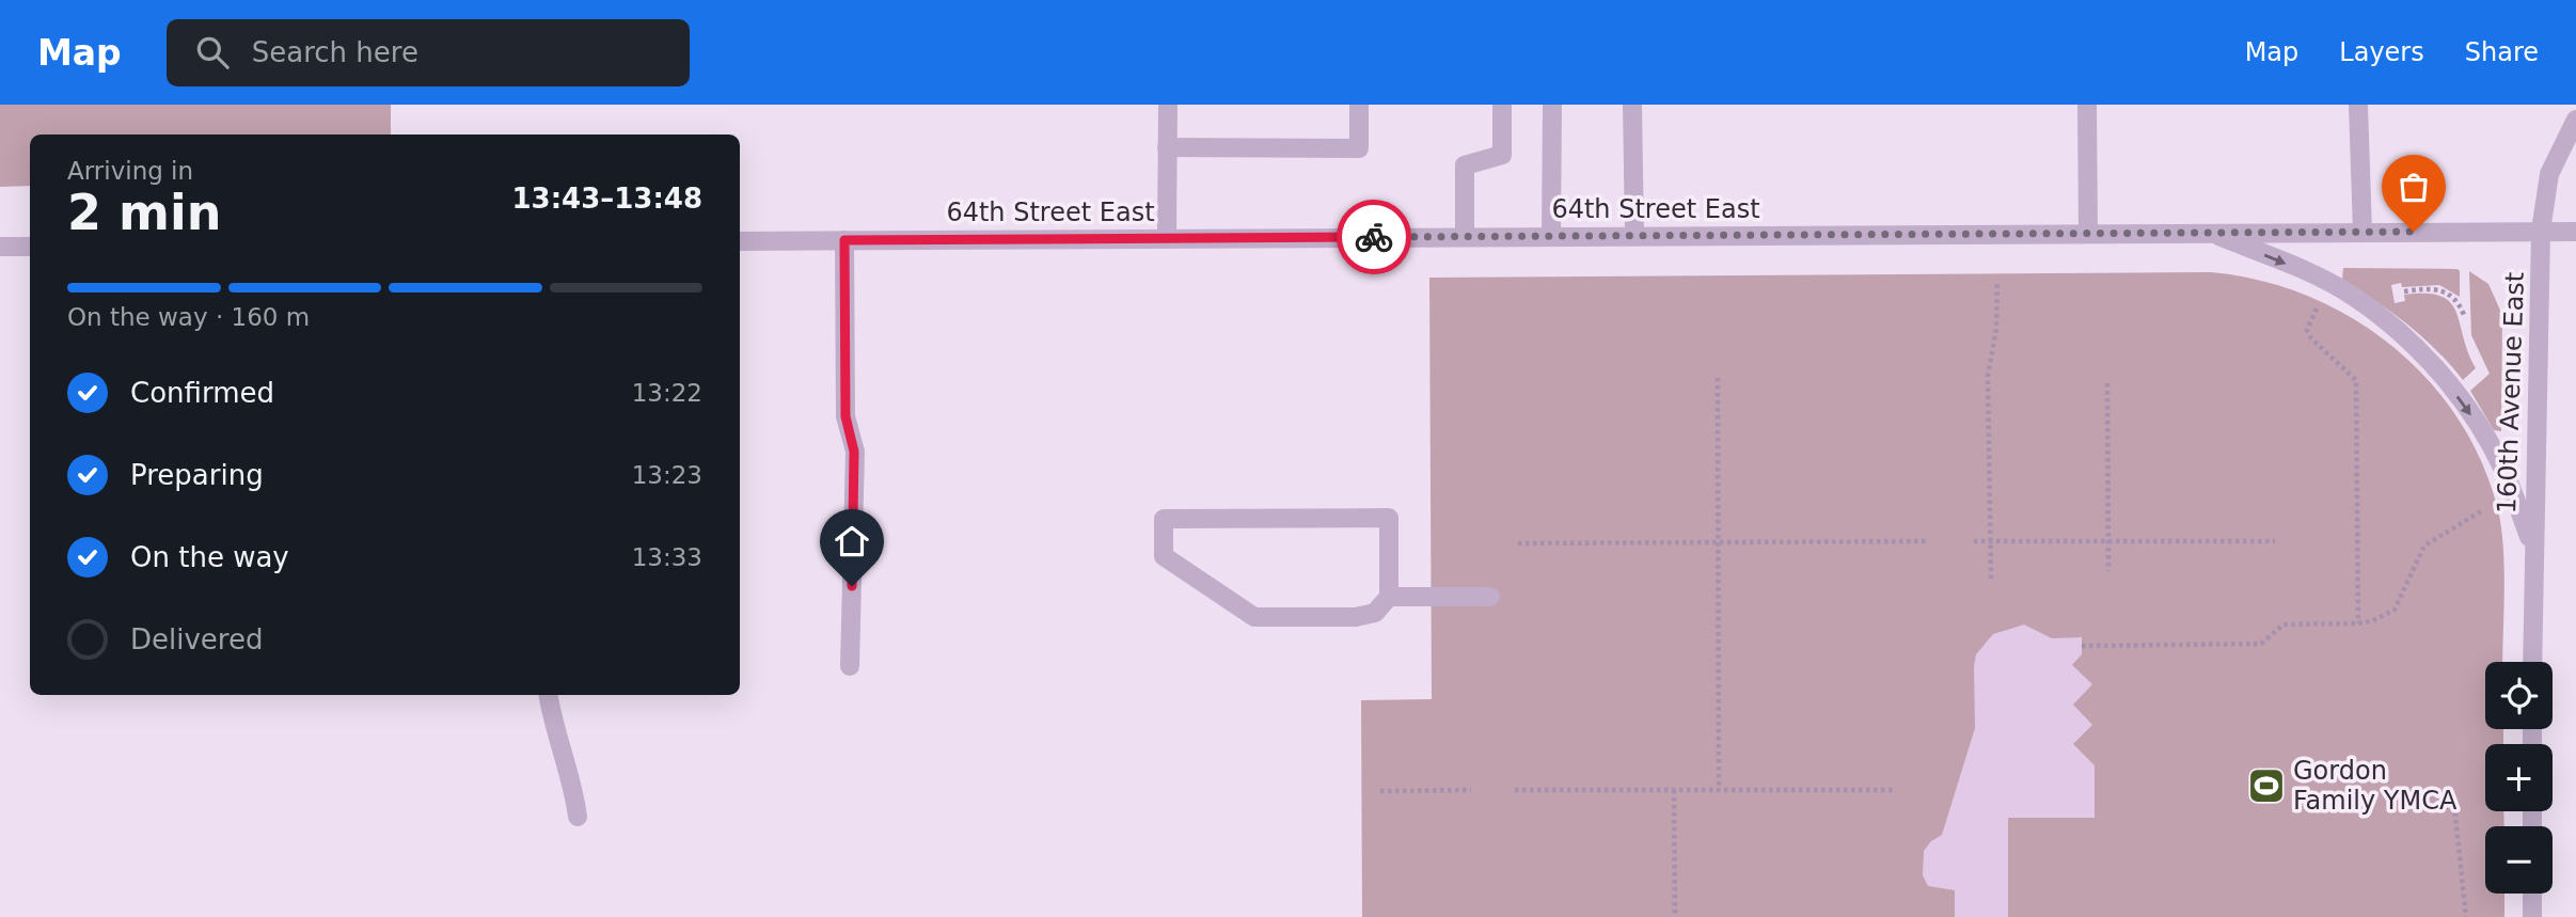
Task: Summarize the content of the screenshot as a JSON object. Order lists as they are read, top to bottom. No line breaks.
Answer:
{"streets":{"street":["64th Street East","160th Avenue East"]},"crossings":[["64th Street East","160th Avenue East"]],"places":{"sports":["Gordon Family YMCA"]},"page":{"header":"Map","search":"Search here","nav":["Map","Layers","Share"],"heading":["2 min","Arriving in","13:43–13:48"],"bar":"On the way · 160 m","list":[["Confirmed","13:22"],["Preparing","13:23"],["On the way","13:33"],"Delivered"],"map_buttons":["+","−"]}}
